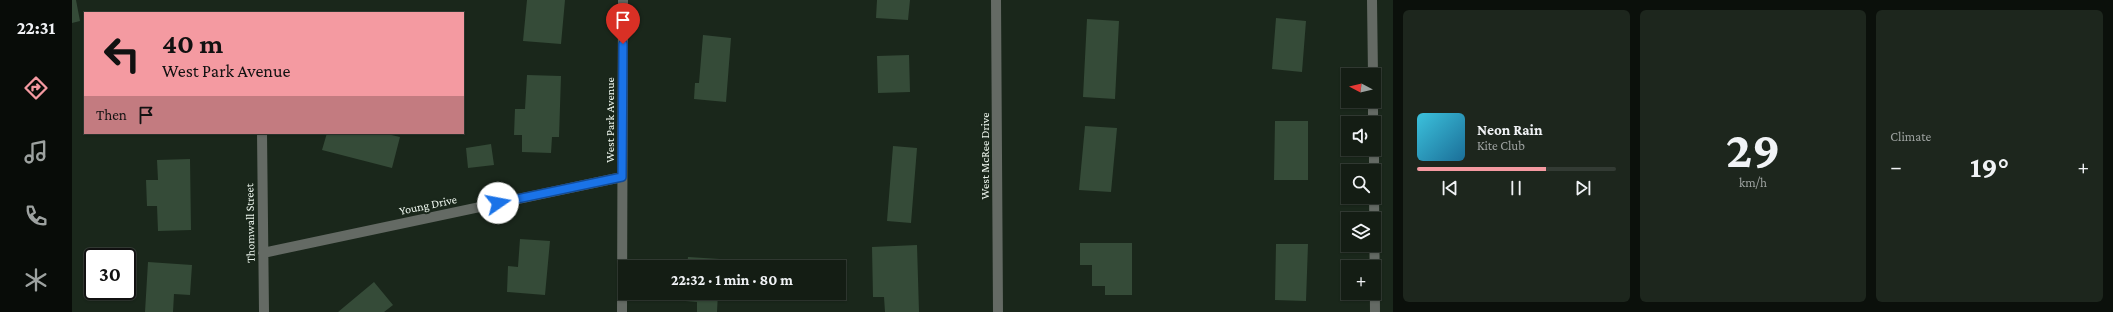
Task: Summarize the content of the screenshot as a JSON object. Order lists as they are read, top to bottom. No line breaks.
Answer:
{"streets":{"street":["West Park Avenue","West McRee Drive","Young Drive","Thomwall Street"]},"crossings":[["West Park Avenue","Young Drive"],["Young Drive","Thomwall Street"]],"north":"left","page":{"tabs":"22:31","tile":[["29","km/h"],"Climate"],"turn":["40 m","West Park Avenue"],"map_buttons":"+","then":"Then","song":["Neon Rain","Kite Club"],"heat":["−","19°","+"],"limit":"30","trip":"22:32 · 1 min · 80 m"}}
